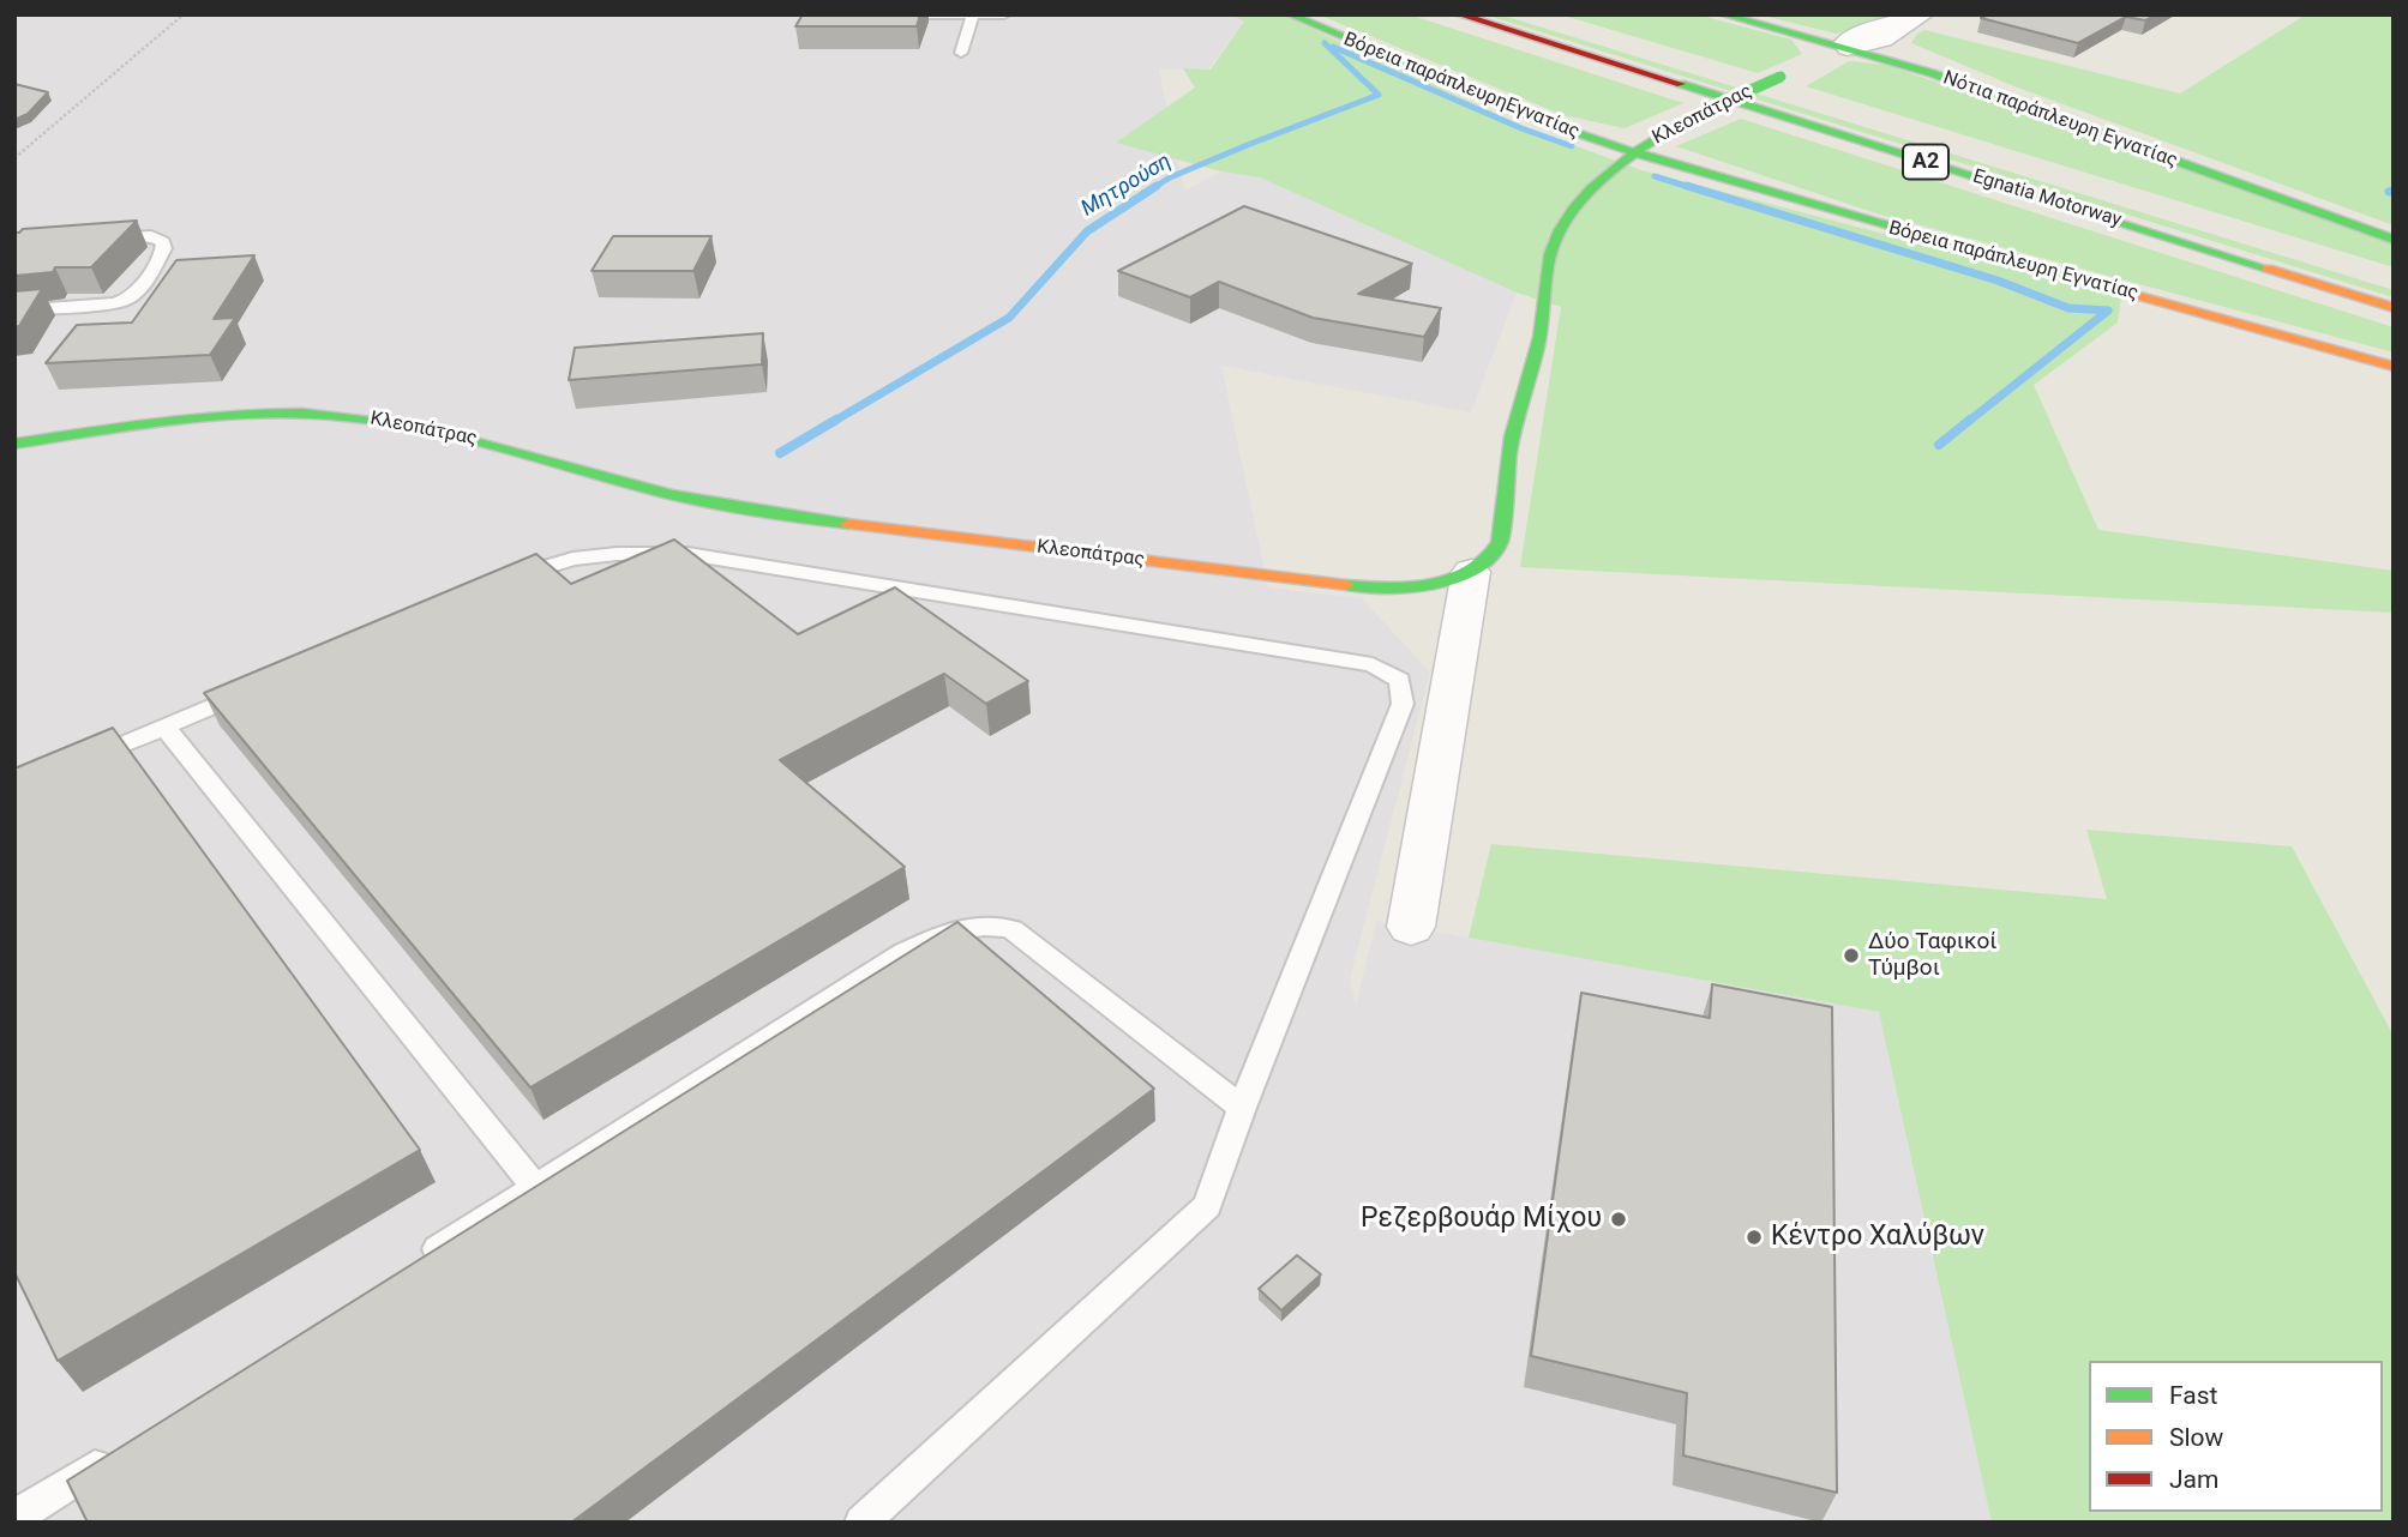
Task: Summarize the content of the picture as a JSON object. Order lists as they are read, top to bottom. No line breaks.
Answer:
{"streets":{"main road":["Βόρεια παράπλευρηΕγνατίας","Κλεοπάτρας","Νότια παράπλευρη Εγνατίας","Α2","Egnatia Motorway","Βόρεια παράπλευρη Εγνατίας"]},"crossings":[["Βόρεια παράπλευρηΕγνατίας","Κλεοπάτρας"],["Βόρεια παράπλευρηΕγνατίας","Βόρεια παράπλευρη Εγνατίας"],["Κλεοπάτρας","Βόρεια παράπλευρη Εγνατίας"]],"water":["Μητρούση"],"places":["Δύο Ταφικοί Τύμβοι","Ρεζερβουάρ Μίχου","Κέντρο Χαλύβων"],"legend":["Fast","Slow","Jam"]}
